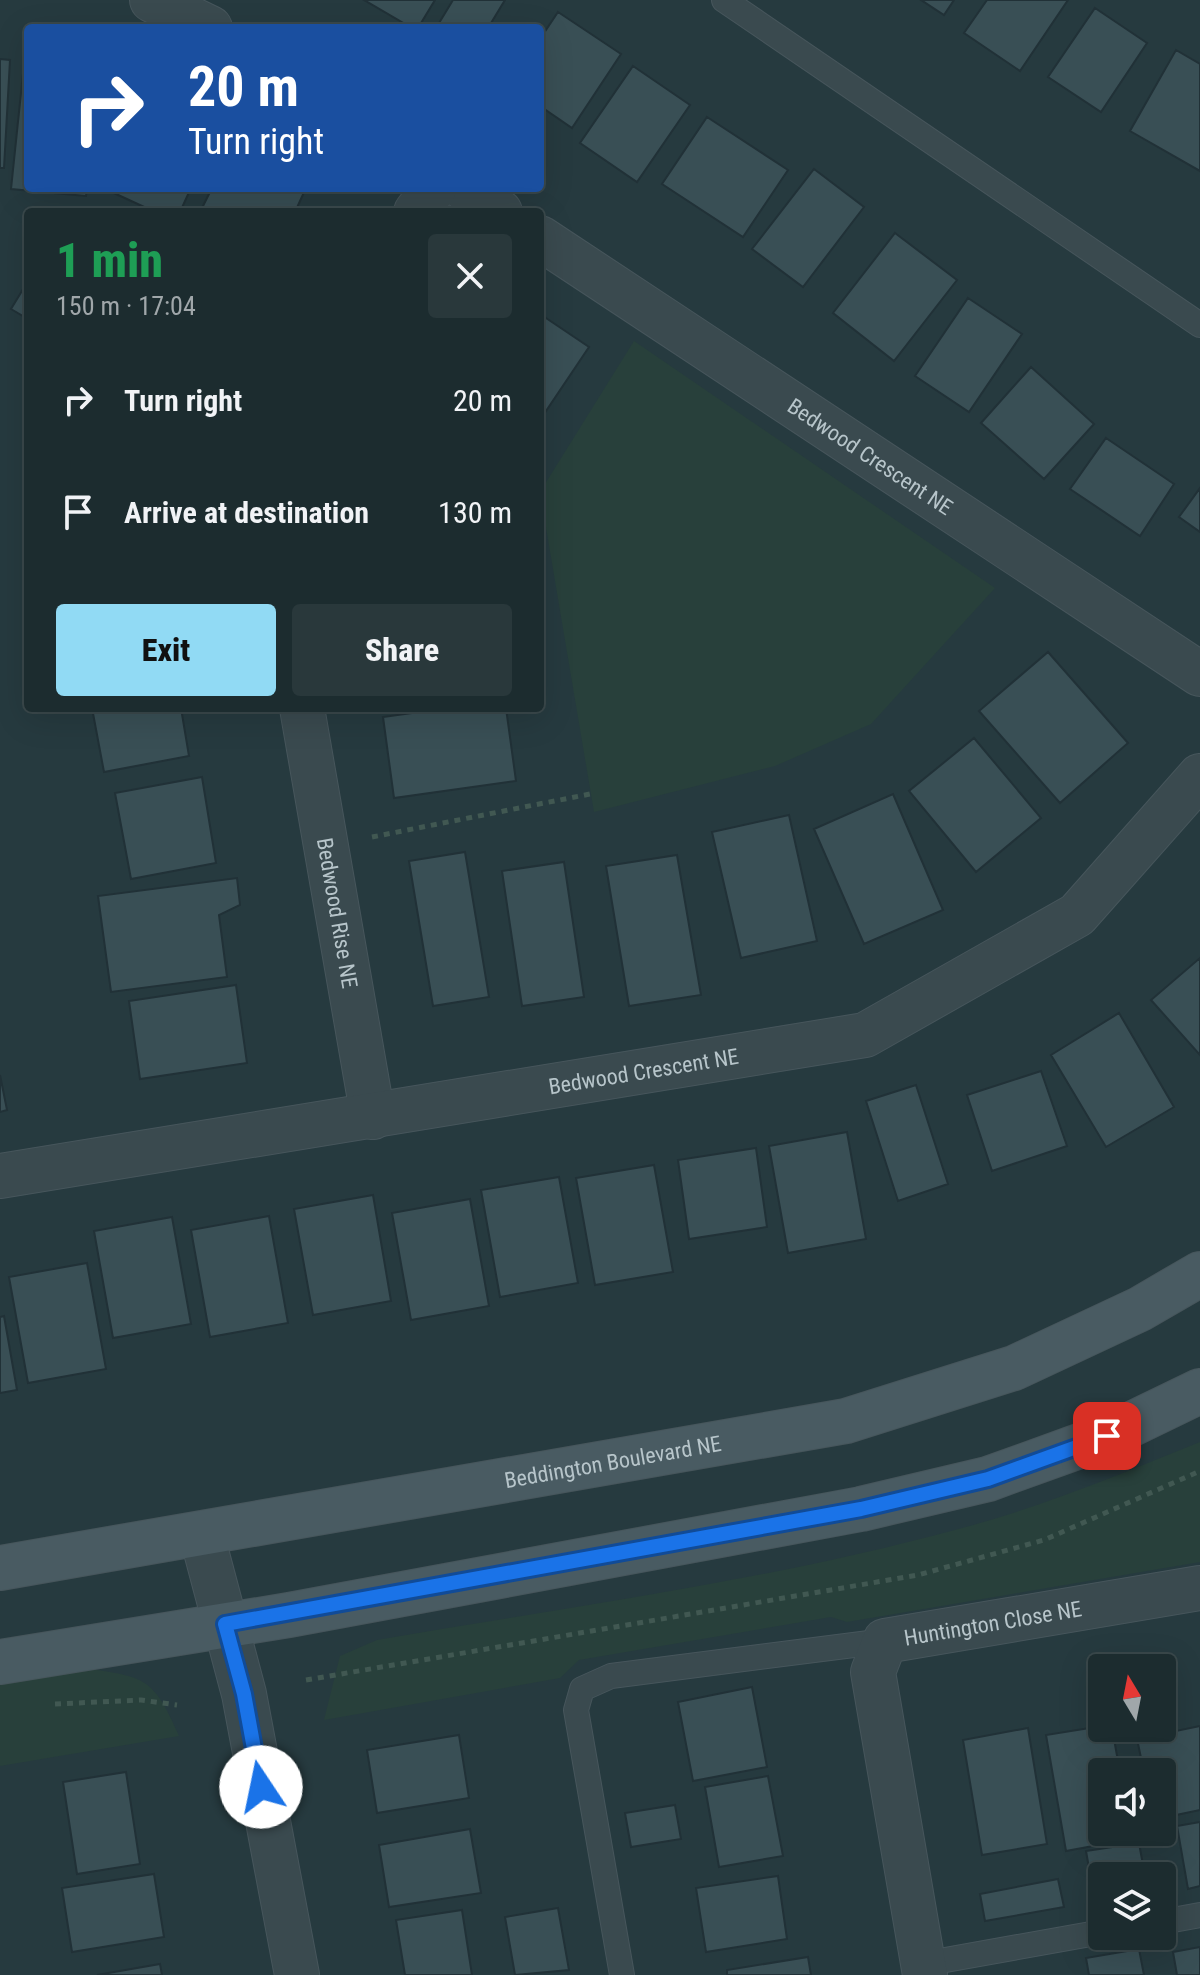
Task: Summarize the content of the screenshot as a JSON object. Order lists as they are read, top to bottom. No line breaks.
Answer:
{"streets":{"main road":["Beddington Boulevard NE"],"street":["Bedwood Crescent NE","Bedwood Rise NE","Huntington Close NE"]},"crossings":[["Bedwood Crescent NE","Bedwood Rise NE"]],"north":"top","page":{"turn":["20 m","Turn right"],"heading":["1 min","150 m · 17:04"],"list":[{"name":"Turn right","value":"20 m"},{"name":"Arrive at destination","value":"130 m"}],"buttons":["Exit","Share"]}}
